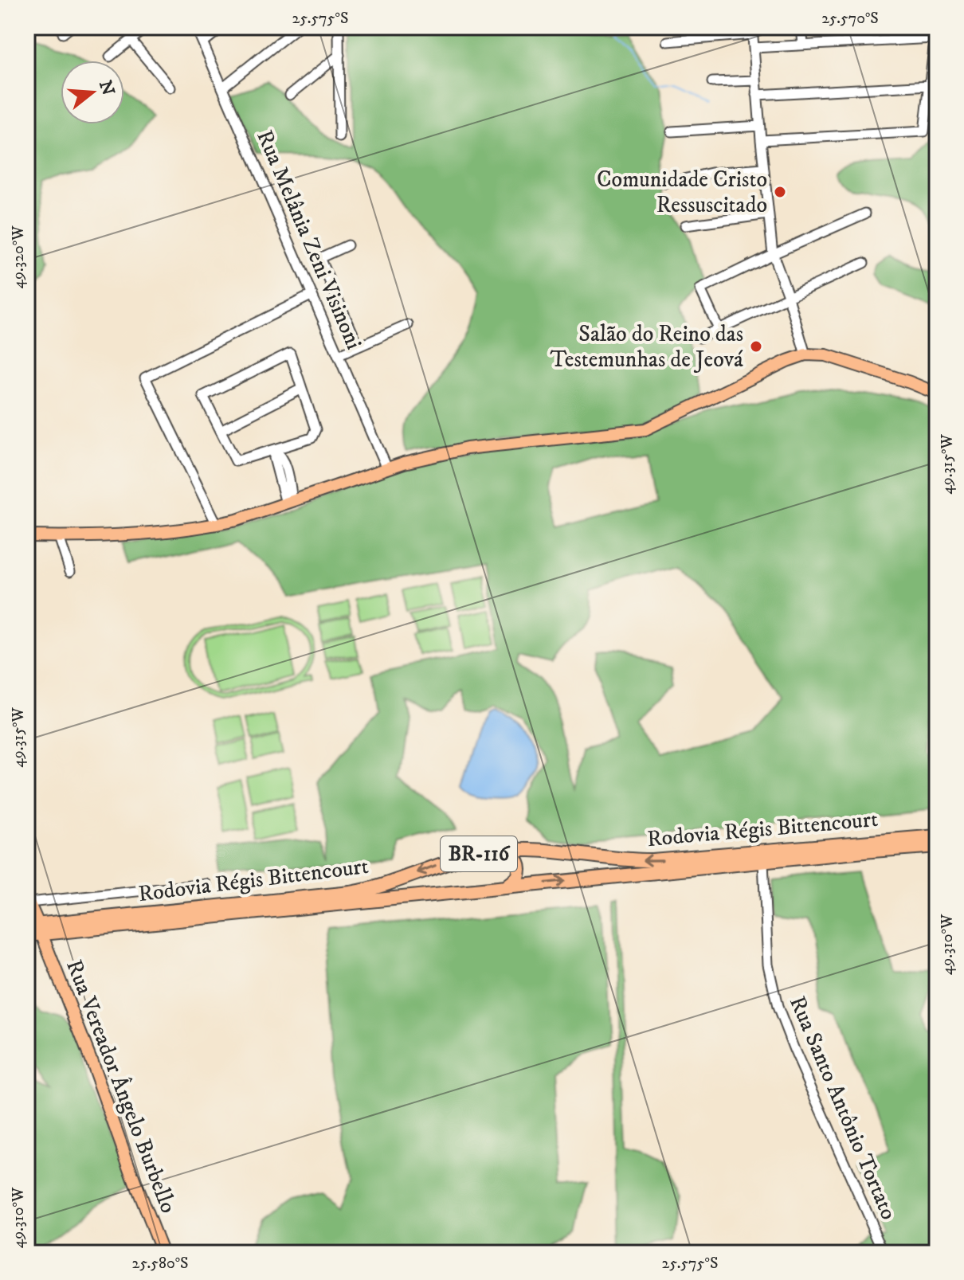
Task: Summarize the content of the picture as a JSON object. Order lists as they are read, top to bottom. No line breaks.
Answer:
{"streets":{"highway":["Rodovia Régis Bittencourt","BR-116"],"main road":["Rua Vereador Ângelo Burbello"],"street":["Rua Melânia Zeni Visinoni","Rua Santo Antônio Tortato"]},"crossings":[["Rodovia Régis Bittencourt","Rua Vereador Ângelo Burbello"],["Rodovia Régis Bittencourt","Rua Santo Antônio Tortato"]],"places":["Comunidade Cristo Ressuscitado","Salão do Reino das Testemunhas de Jeová"],"north":"right","coordinates":["25.575°S","25.570°S","49.320°W","49.315°W","49.310°W","25.580°S"]}
